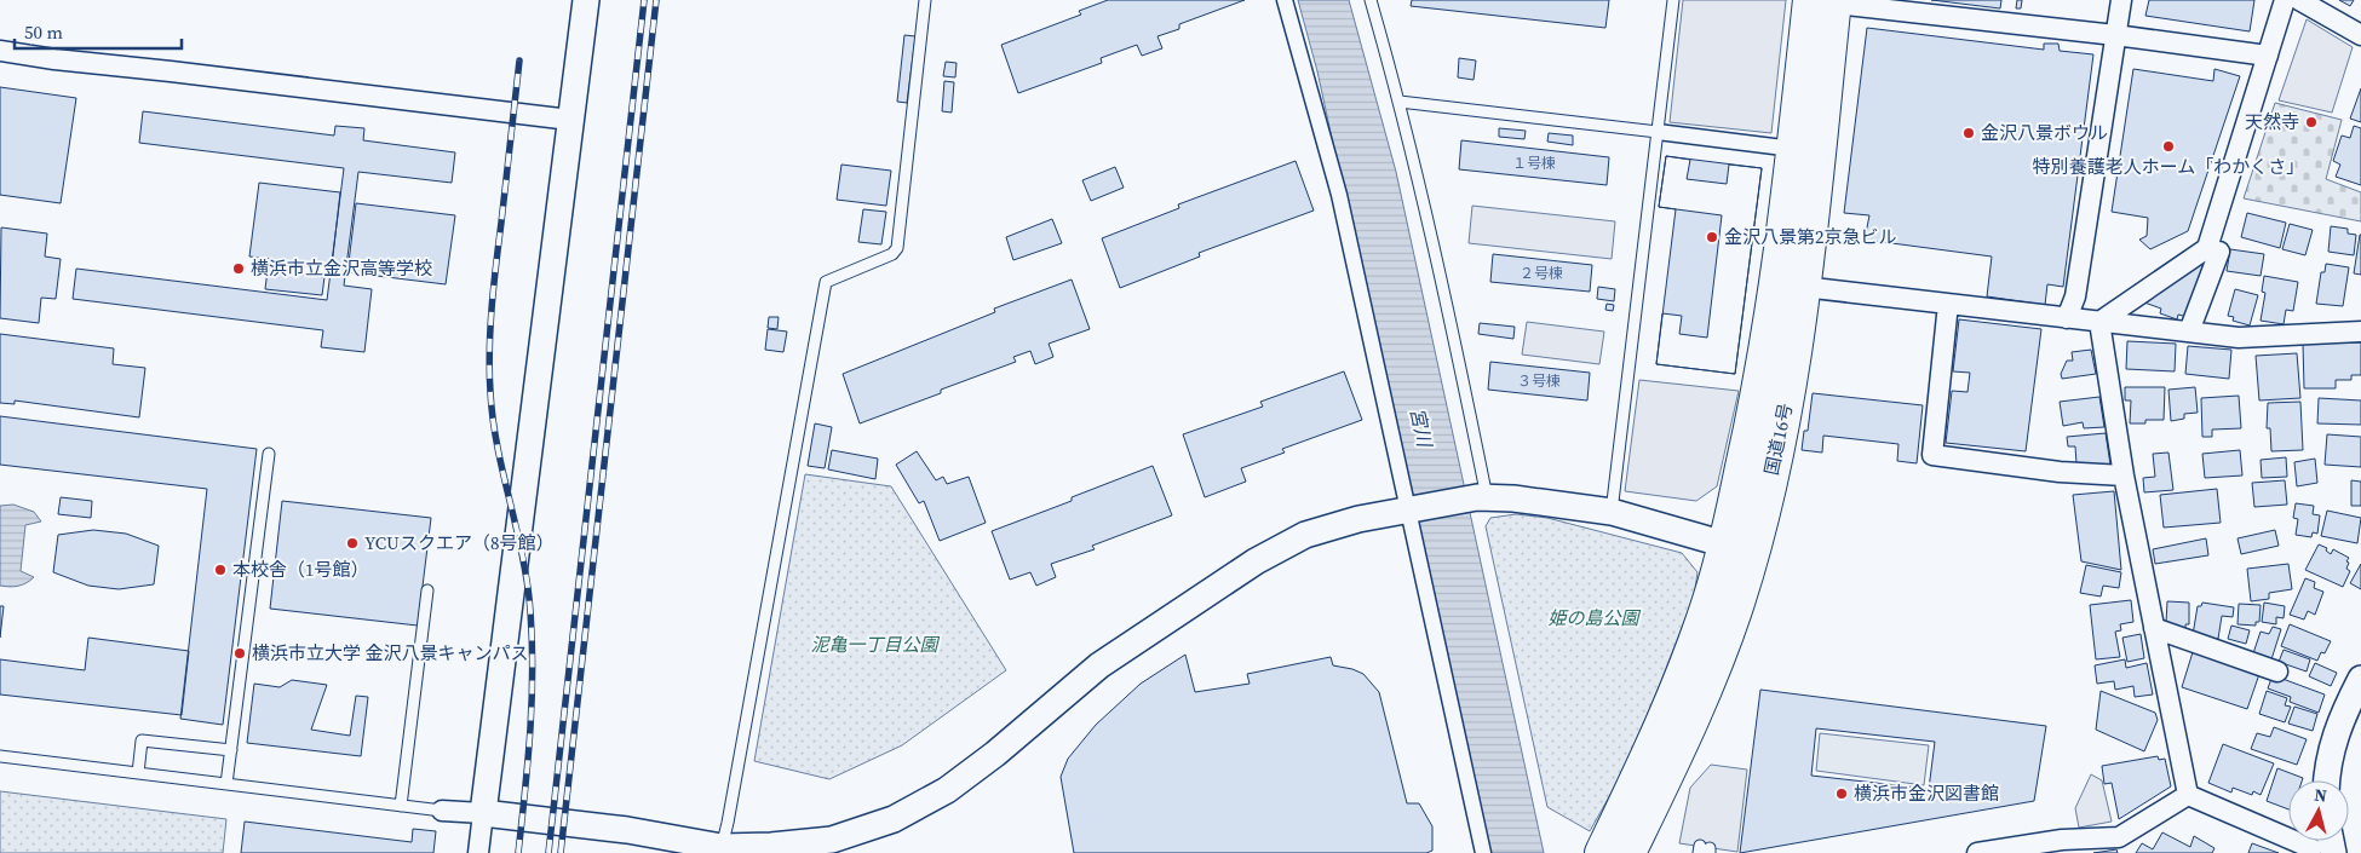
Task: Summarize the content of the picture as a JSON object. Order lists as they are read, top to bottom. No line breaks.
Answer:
{"streets":{"highway":["国道16号"]},"water":["宮川"],"parks":["姫の島公園","泥亀一丁目公園"],"places":["天然寺","金沢八景ボウル","特別養護老人ホーム「わかくさ」","金沢八景第2京急ビル","横浜市立金沢高等学校","YCUスクエア（8号館）","本校舎（1号館）","横浜市立大学 金沢八景キャンパス","横浜市金沢図書館"],"house_numbers":["１号棟","２号棟","３号棟"],"scale_bar":"50 m","north":"top"}
